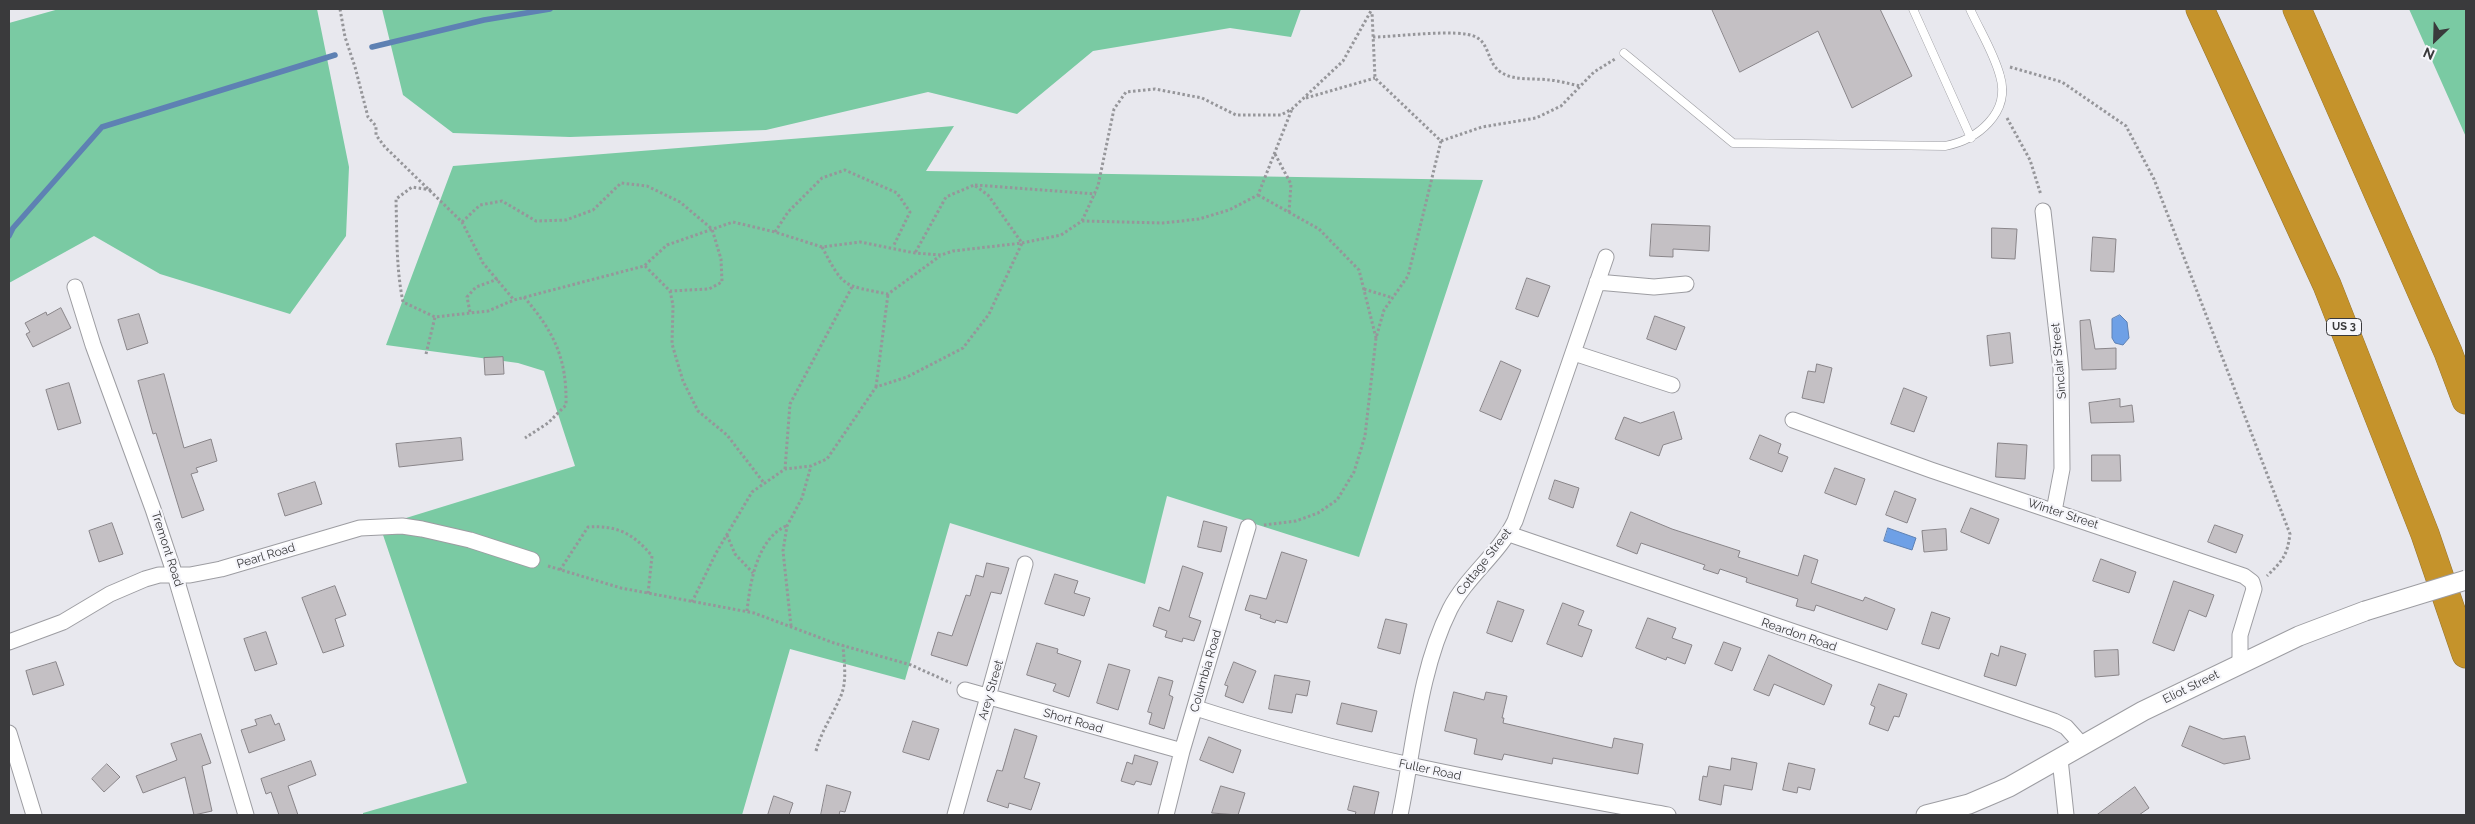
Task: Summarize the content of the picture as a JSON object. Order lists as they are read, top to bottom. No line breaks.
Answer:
{"streets":{"highway":["US 3"],"street":["Sinclair Street","Winter Street","Tremont Road","Pearl Road","Cottage Street","Reardon Road","Columbia Road","Eliot Street","Arey Street","Short Road","Fuller Road"]},"crossings":[["Sinclair Street","Winter Street"],["Tremont Road","Pearl Road"],["Cottage Street","Reardon Road"],["Cottage Street","Fuller Road"],["Reardon Road","Eliot Street"],["Columbia Road","Short Road"],["Columbia Road","Fuller Road"],["Arey Street","Short Road"]],"north":"bottom left"}
